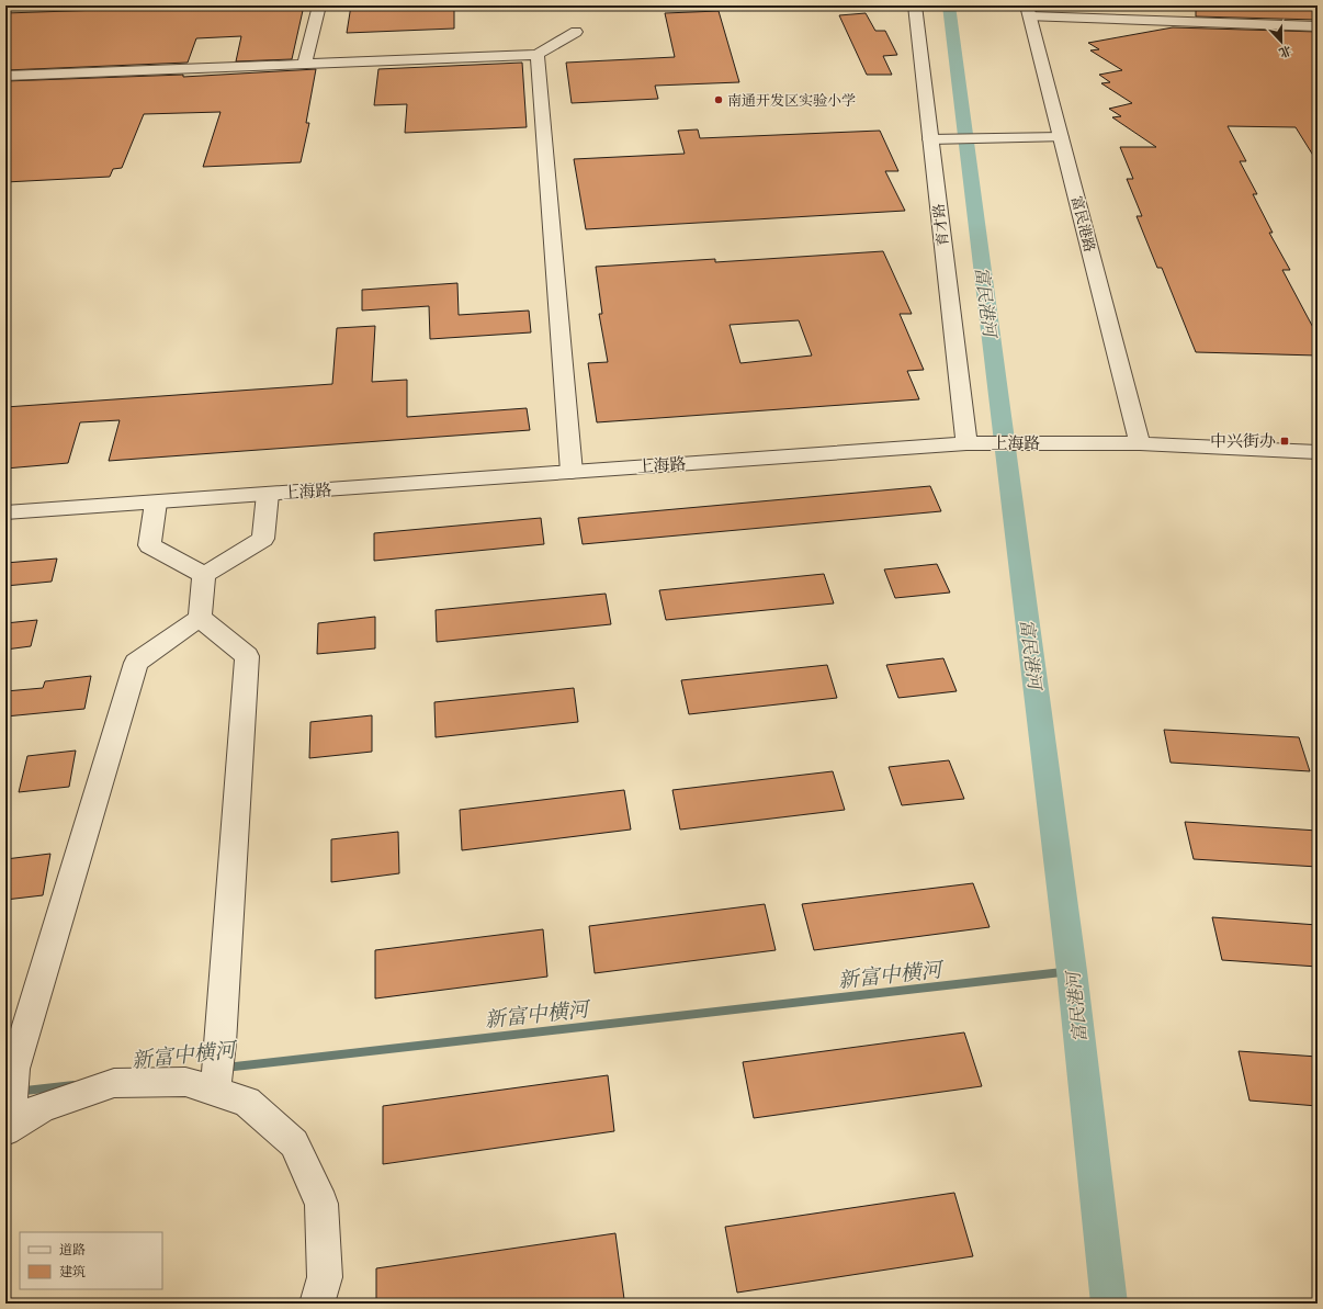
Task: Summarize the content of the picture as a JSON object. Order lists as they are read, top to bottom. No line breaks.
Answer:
{"streets":{"street":["富民港路","育才路","上海路"]},"crossings":[["富民港路","上海路"],["育才路","上海路"]],"water":["富民港河","新富中横河"],"places":{"other":["南通开发区实验小学"],"transit":["中兴街办"]},"legend":["道路","建筑"],"north":"bottom"}
